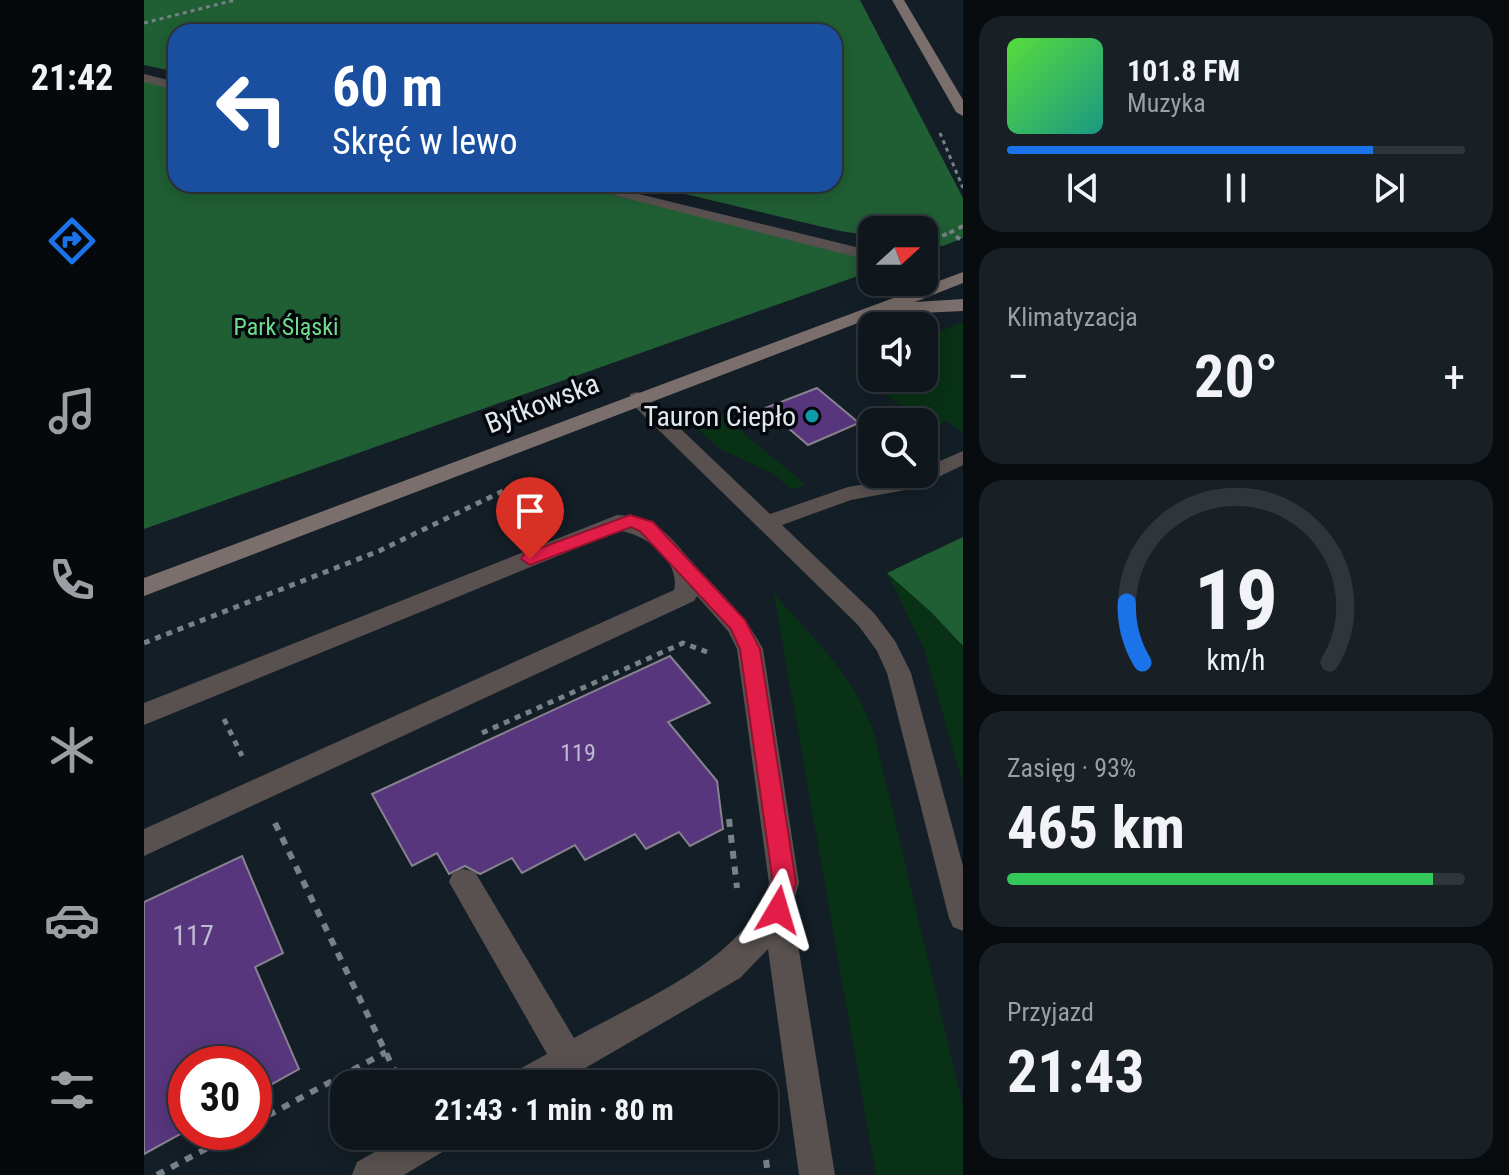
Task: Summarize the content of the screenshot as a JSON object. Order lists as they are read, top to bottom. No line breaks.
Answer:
{"streets":{"street":["Bytkowska"]},"parks":["Park Śląski"],"places":["Tauron Ciepło"],"house_numbers":["119","117"],"north":"right","page":{"tabs":"21:42","turn":["60 m","Skręć w lewo"],"song":["101.8 FM","Muzyka"],"tile":["Klimatyzacja",["Zasięg · 93%","465 km"],["Przyjazd","21:43"]],"heat":["−","20°","+"],"limit":"30","trip":"21:43 · 1 min · 80 m","gauge":["19","km/h"]}}
